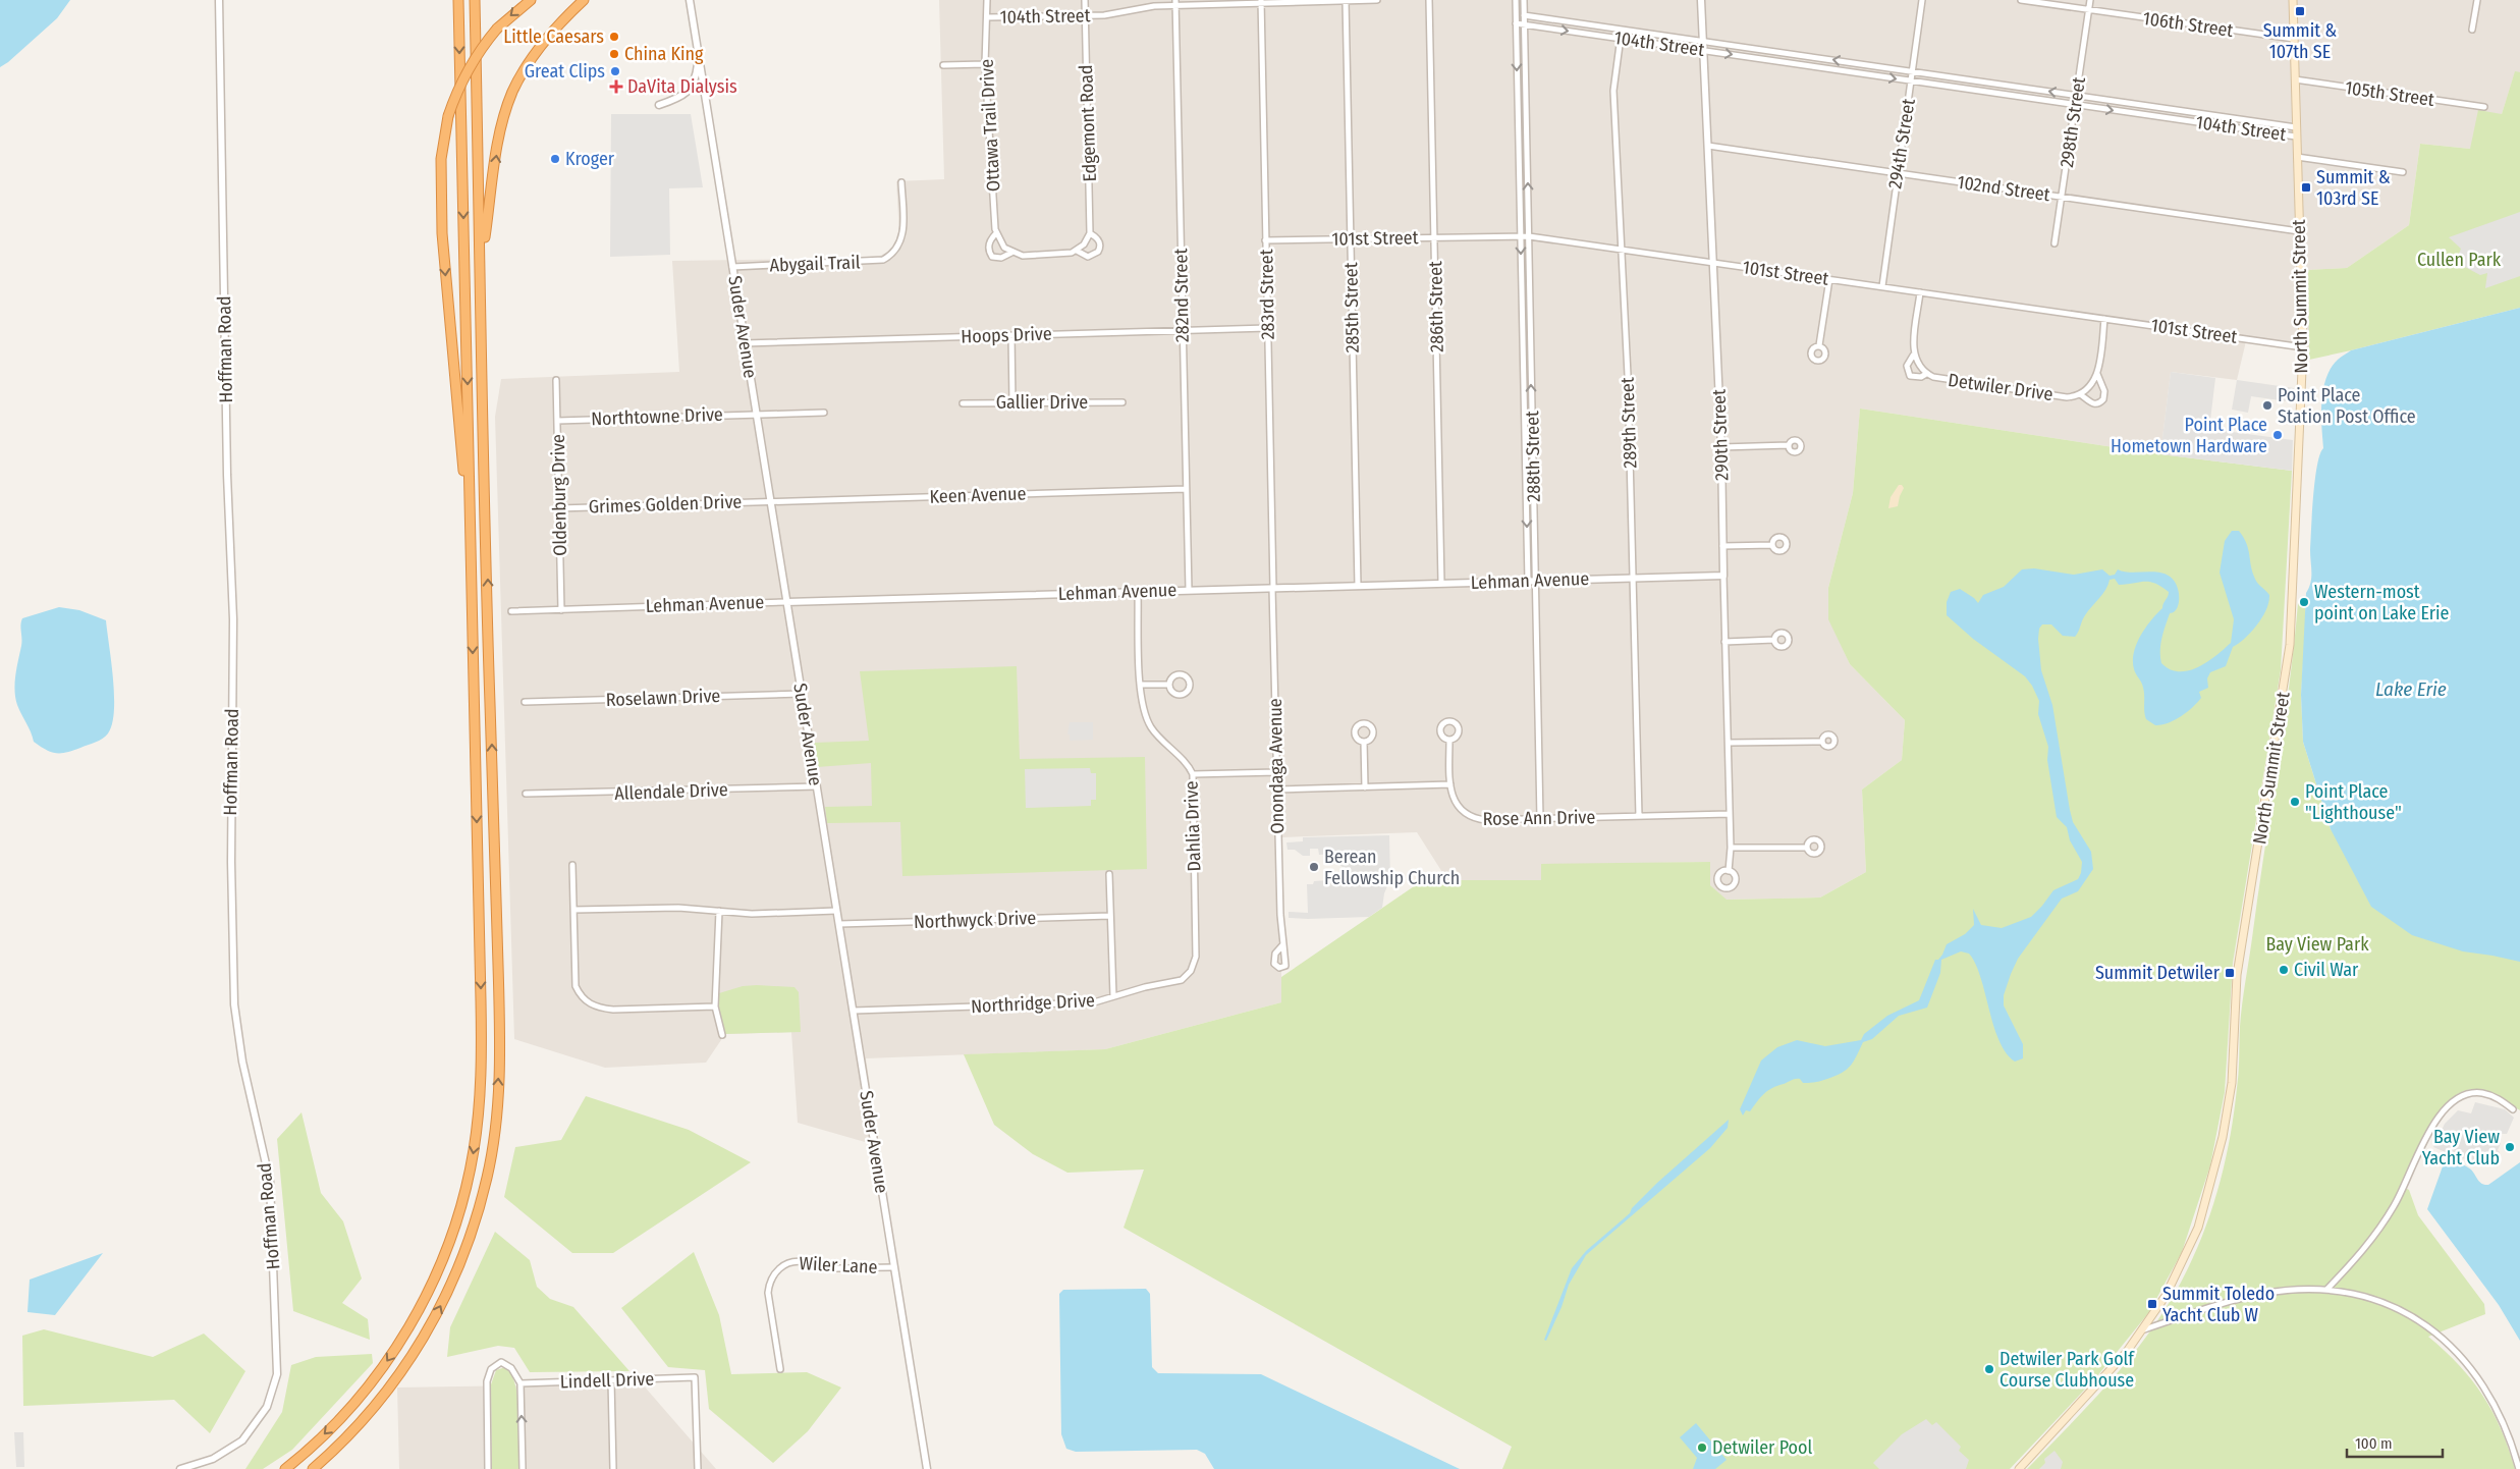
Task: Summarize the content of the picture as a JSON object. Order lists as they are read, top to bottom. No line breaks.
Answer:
{"streets":{"main road":["North Summit Street"],"street":["104th Street","106th Street","105th Street","298th Street","Edgemont Road","Ottawa Trail Drive","294th Street","102nd Street","101st Street","Abygail Trail","283rd Street","282nd Street","286th Street","285th Street","Suder Avenue","Hoops Drive","Hoffman Road","Detwiler Drive","Gallier Drive","Northtowne Drive","289th Street","290th Street","288th Street","Oldenburg Drive","Keen Avenue","Grimes Golden Drive","Lehman Avenue","Roselawn Drive","Onondaga Avenue","Allendale Drive","Rose Ann Drive","Dahlia Drive","Northwyck Drive","Northridge Drive","Wiler Lane","Lindell Drive"]},"crossings":[["104th Street","298th Street"],["104th Street","Edgemont Road"],["104th Street","Ottawa Trail Drive"],["104th Street","294th Street"],["104th Street","283rd Street"],["104th Street","282nd Street"],["104th Street","North Summit Street"],["104th Street","285th Street"],["104th Street","289th Street"],["104th Street","290th Street"],["104th Street","288th Street"],["106th Street","298th Street"],["106th Street","North Summit Street"],["105th Street","North Summit Street"],["298th Street","102nd Street"],["294th Street","102nd Street"],["294th Street","101st Street"],["102nd Street","North Summit Street"],["102nd Street","290th Street"],["101st Street","283rd Street"],["101st Street","North Summit Street"],["101st Street","286th Street"],["101st Street","285th Street"],["101st Street","289th Street"],["101st Street","290th Street"],["101st Street","288th Street"],["Abygail Trail","Suder Avenue"],["283rd Street","Hoops Drive"],["283rd Street","Lehman Avenue"],["283rd Street","Onondaga Avenue"],["282nd Street","Hoops Drive"],["282nd Street","Keen Avenue"],["282nd Street","Lehman Avenue"],["286th Street","Lehman Avenue"],["285th Street","Lehman Avenue"],["Suder Avenue","Hoops Drive"],["Suder Avenue","Northtowne Drive"],["Suder Avenue","Keen Avenue"],["Suder Avenue","Grimes Golden Drive"],["Suder Avenue","Lehman Avenue"],["Suder Avenue","Roselawn Drive"],["Suder Avenue","Allendale Drive"],["Suder Avenue","Northwyck Drive"],["Suder Avenue","Northridge Drive"],["Suder Avenue","Wiler Lane"],["Northtowne Drive","Oldenburg Drive"],["289th Street","Lehman Avenue"],["289th Street","Rose Ann Drive"],["290th Street","Lehman Avenue"],["290th Street","Rose Ann Drive"],["288th Street","Lehman Avenue"],["288th Street","Rose Ann Drive"],["Oldenburg Drive","Grimes Golden Drive"],["Oldenburg Drive","Lehman Avenue"],["Keen Avenue","Grimes Golden Drive"],["Lehman Avenue","Onondaga Avenue"],["Lehman Avenue","Dahlia Drive"],["Dahlia Drive","Northridge Drive"]],"water":["Lake Erie"],"parks":["Cullen Park","Bay View Park"],"places":{"transit":["Summit & 107th SE","Summit & 103rd SE","Summit Detwiler","Summit Toledo Yacht Club W"],"other":["Little Caesars","China King","Great Clips","Kroger","Point Place Station Post Office","Point Place Hometown Hardware","Western-most point on Lake Erie","Point Place \"Lighthouse\"","Berean Fellowship Church","Civil War","Bay View Yacht Club","Detwiler Park Golf Course Clubhouse","Detwiler Pool"],"health":["DaVita Dialysis"]},"scale_bar":"100 m"}
